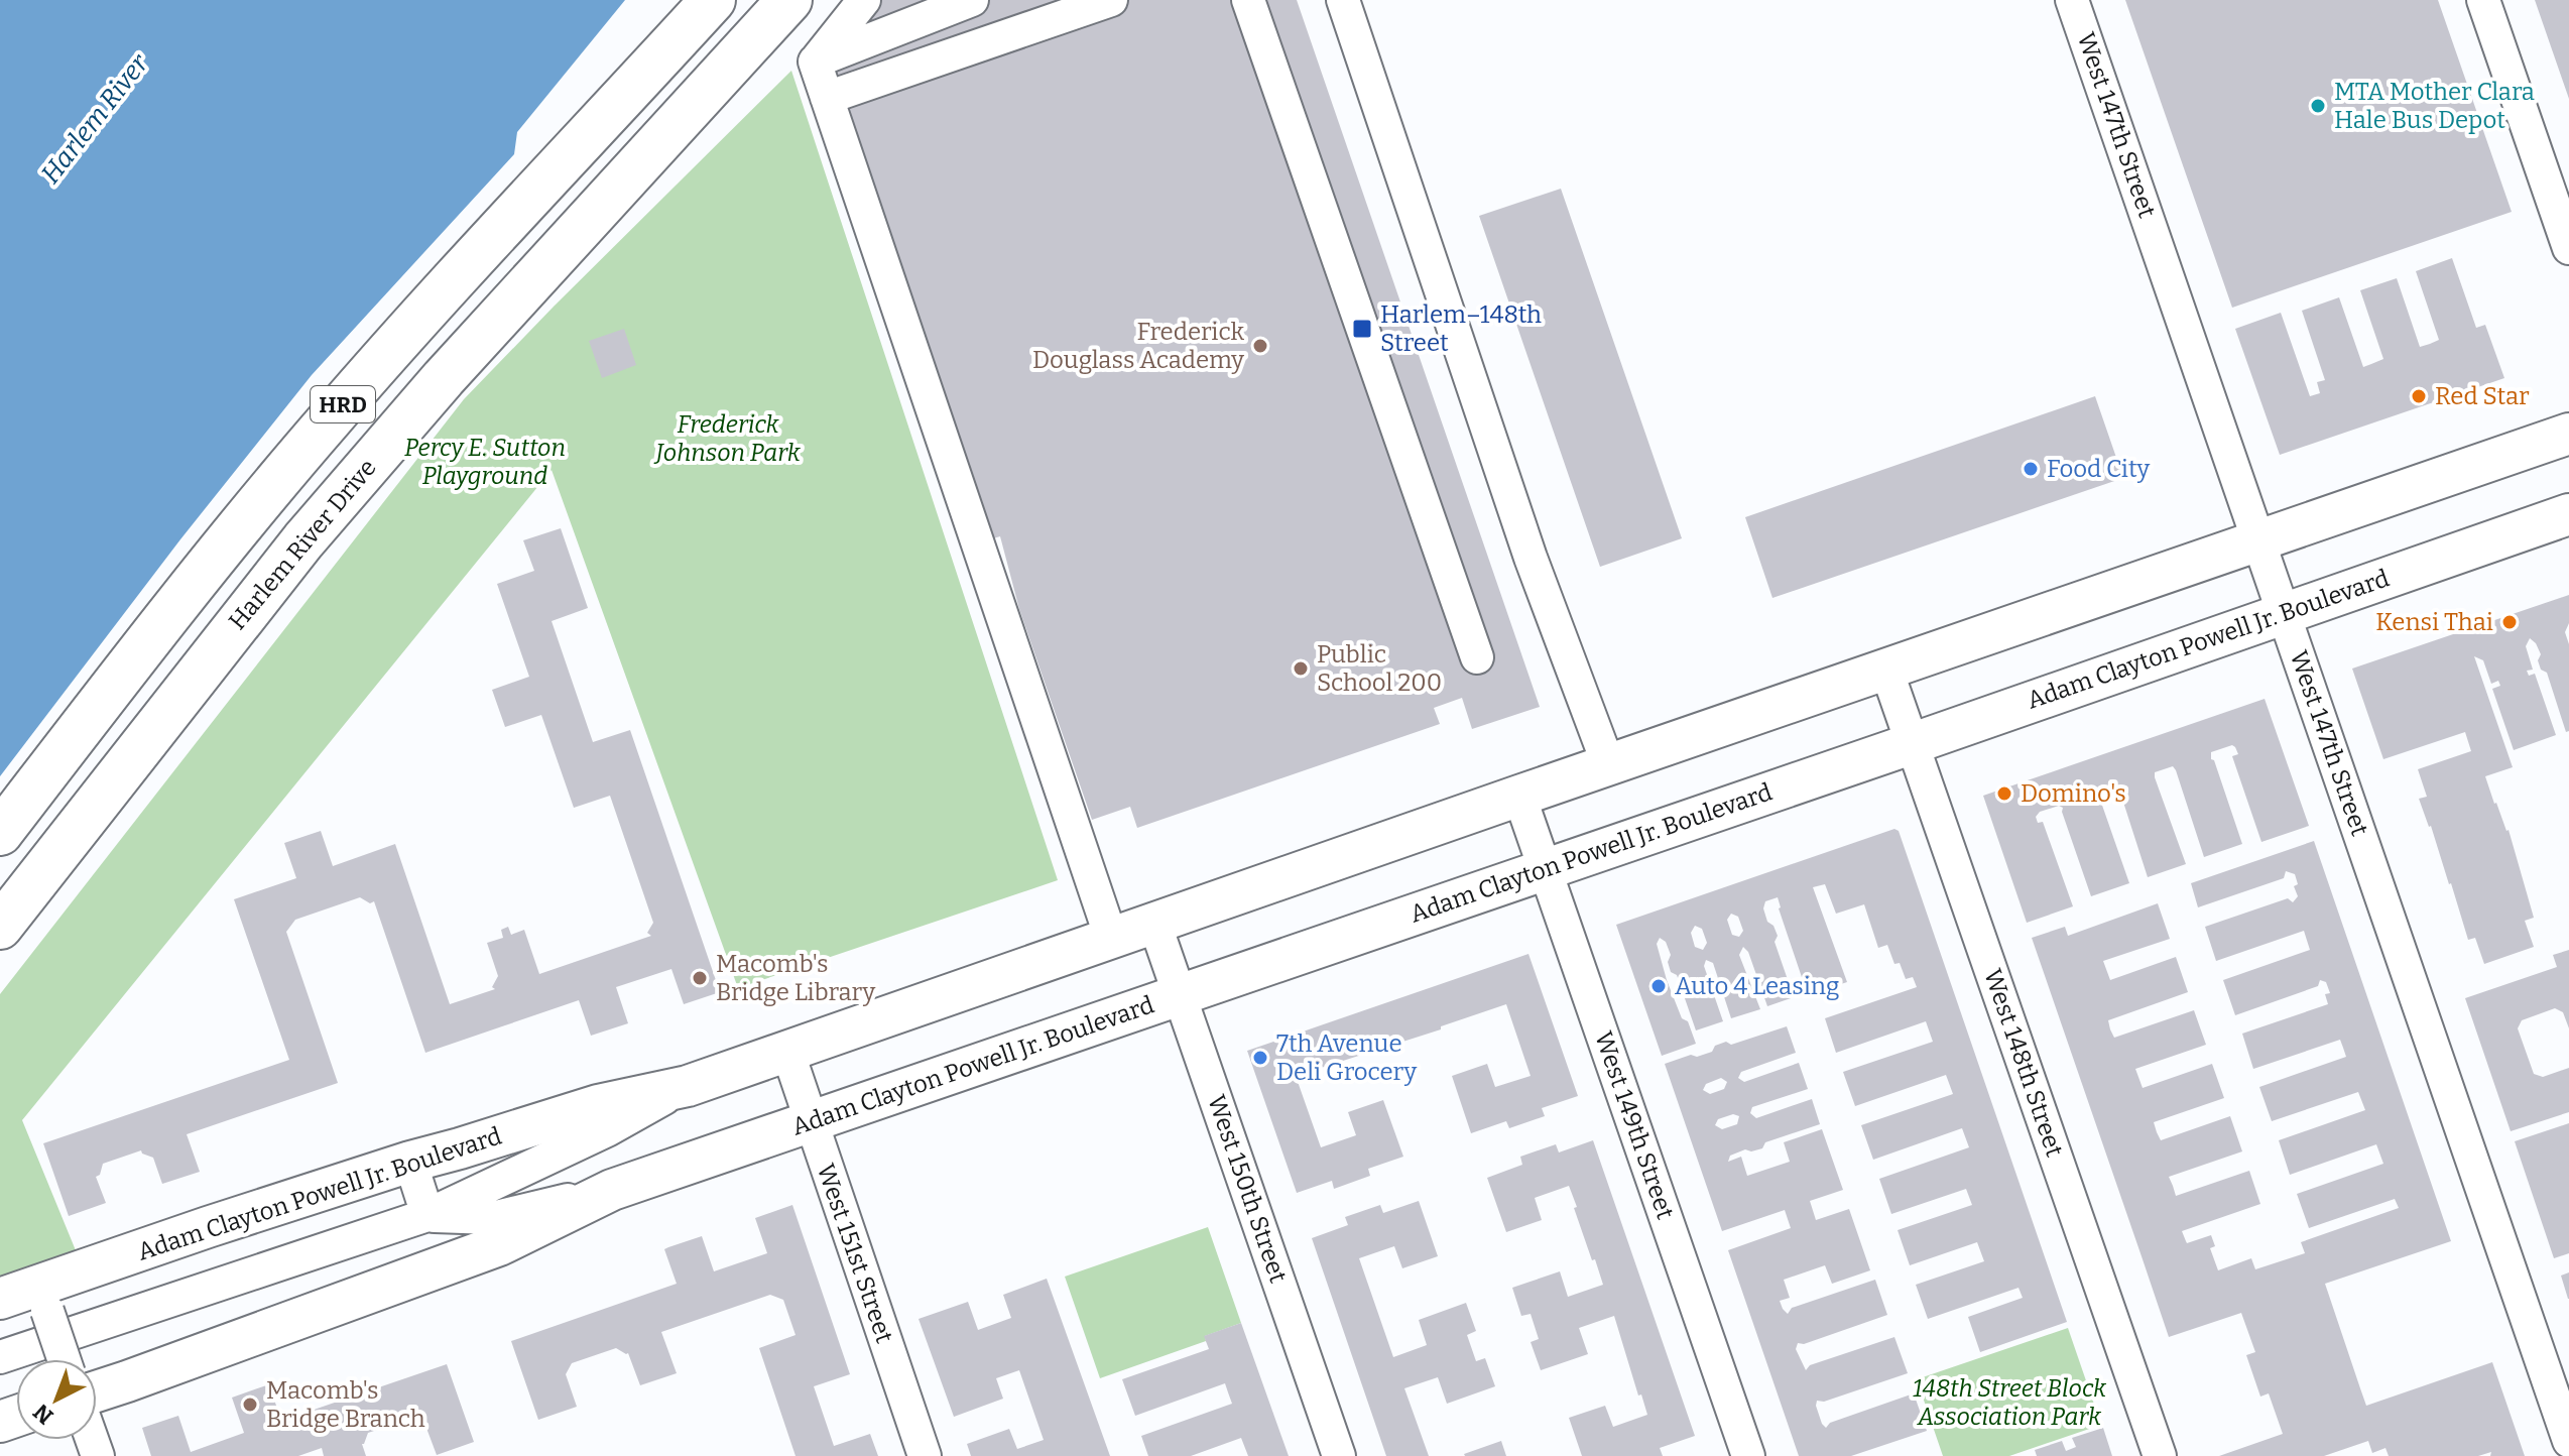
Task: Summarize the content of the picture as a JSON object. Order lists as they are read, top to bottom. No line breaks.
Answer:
{"streets":{"highway":["HRD","Harlem River Drive"],"main road":["Adam Clayton Powell Jr. Boulevard"],"street":["West 147th Street","West 148th Street","West 149th Street","West 150th Street","West 151st Street"]},"crossings":[["West 147th Street","Adam Clayton Powell Jr. Boulevard"],["Adam Clayton Powell Jr. Boulevard","West 148th Street"],["Adam Clayton Powell Jr. Boulevard","West 149th Street"],["Adam Clayton Powell Jr. Boulevard","West 150th Street"],["Adam Clayton Powell Jr. Boulevard","West 151st Street"]],"water":["Harlem River"],"parks":["Frederick Johnson Park","Percy E. Sutton Playground","148th Street Block Association Park"],"places":{"other":["MTA Mother Clara Hale Bus Depot","Frederick Douglass Academy","Red Star","Food City","Kensi Thai","Public School 200","Domino's","Macomb's Bridge Library","Auto 4 Leasing","7th Avenue Deli Grocery","Macomb's Bridge Branch"],"transit":["Harlem–148th Street"]},"north":"bottom left"}
